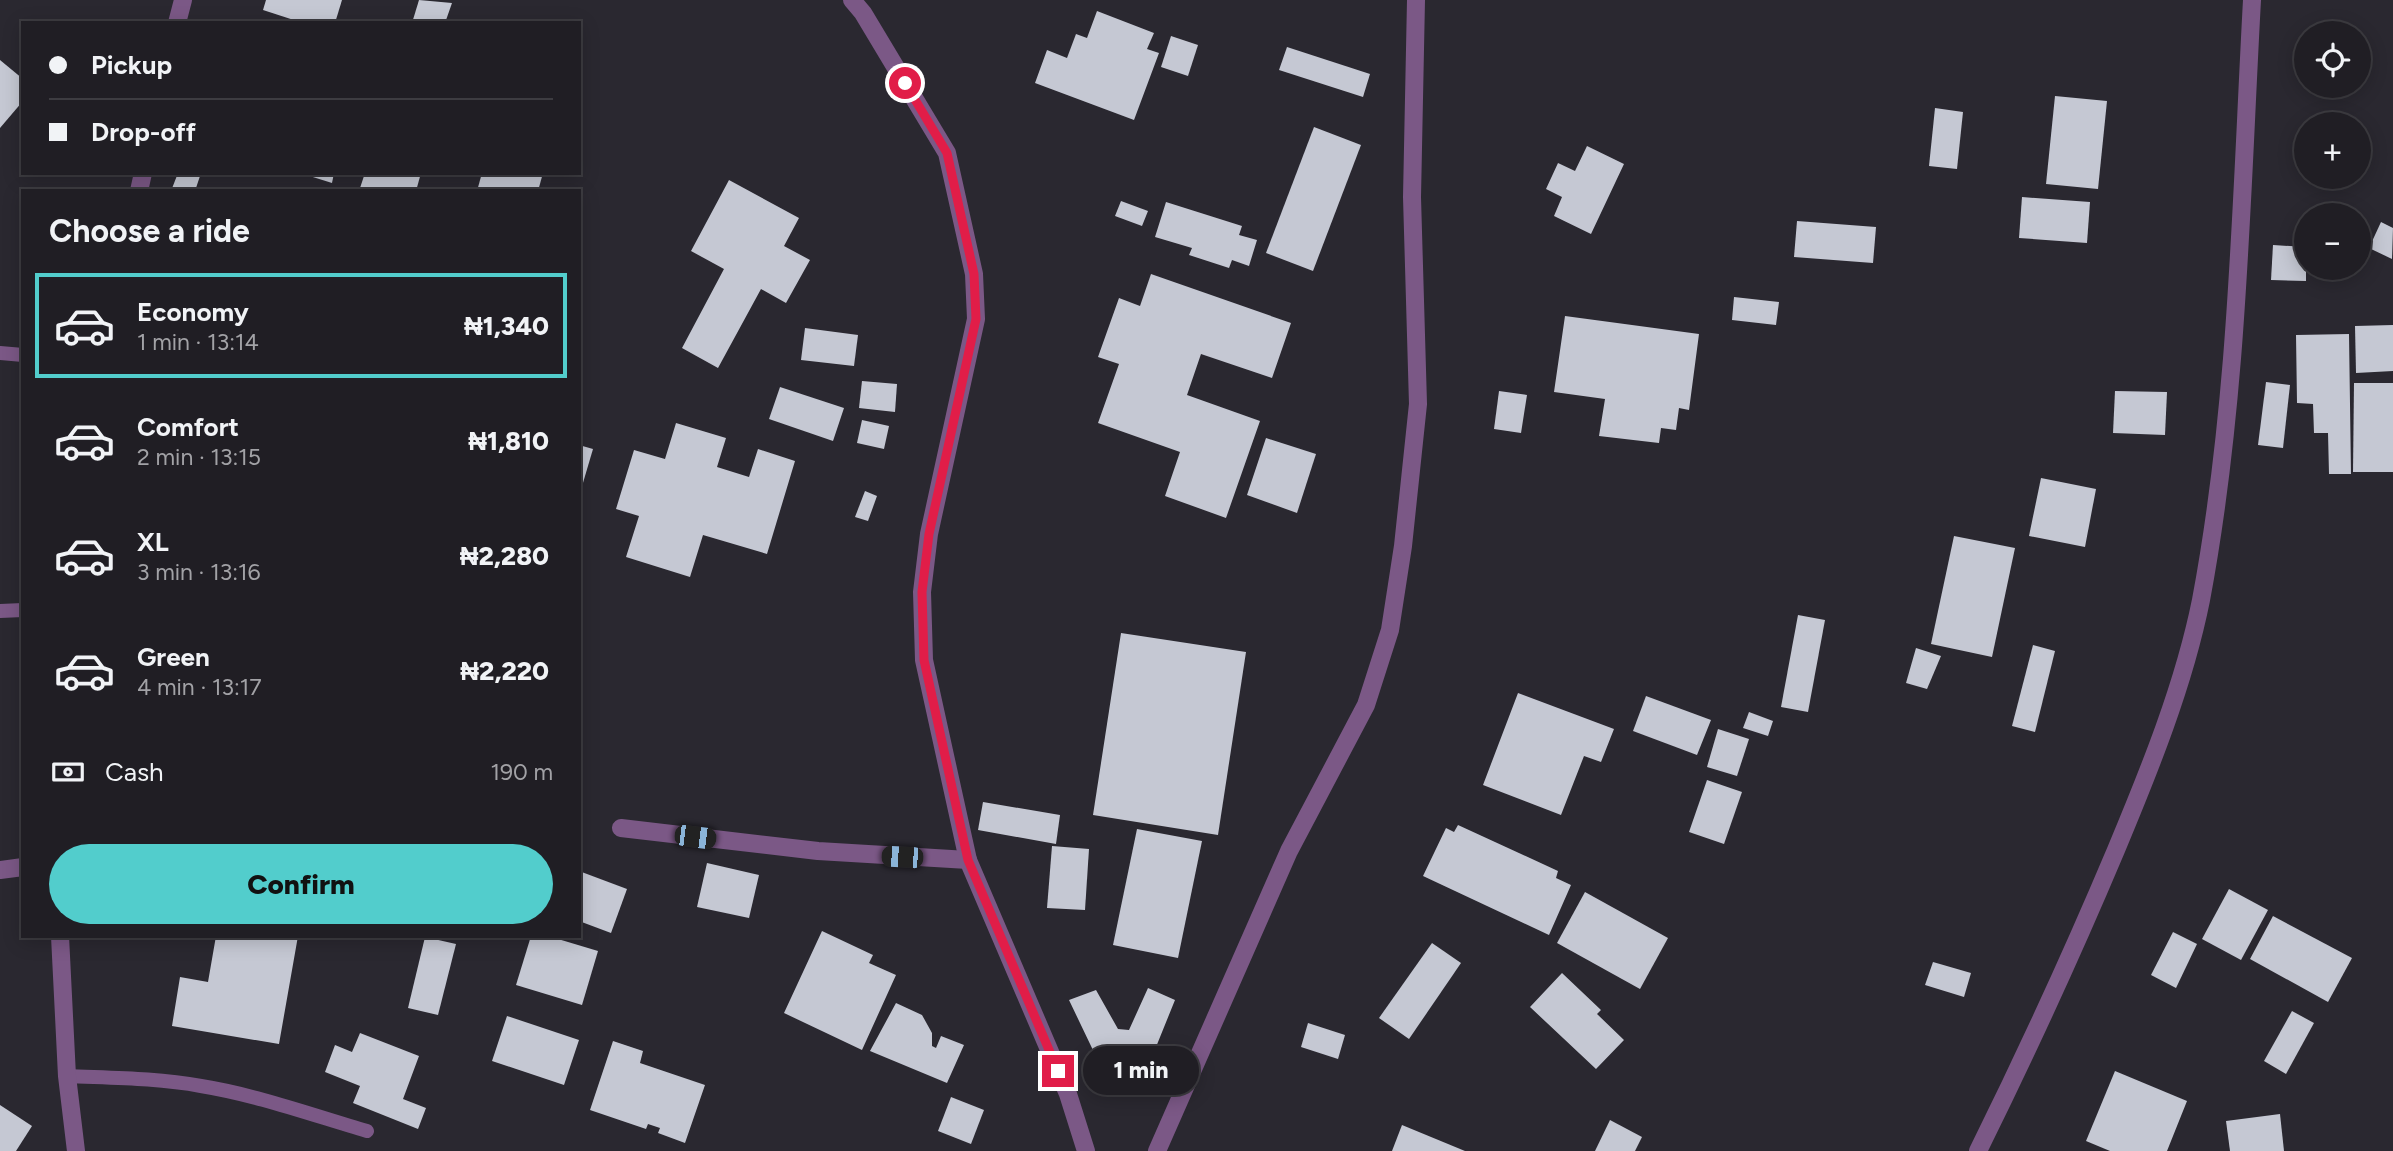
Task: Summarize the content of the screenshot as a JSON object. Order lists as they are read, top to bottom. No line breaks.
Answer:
{"page":{"map_buttons":["+","−"],"banner":["Pickup","Drop-off"],"heading":"Choose a ride","list":[{"name":"Economy","note":"1 min · 13:14","value":"₦1,340"},{"name":"Comfort","note":"2 min · 13:15","value":"₦1,810"},{"name":"XL","note":"3 min · 13:16","value":"₦2,280"},{"name":"Green","note":"4 min · 13:17","value":"₦2,220"}],"pay":["Cash","190 m"],"buttons":"Confirm","bubble":"1 min"}}
